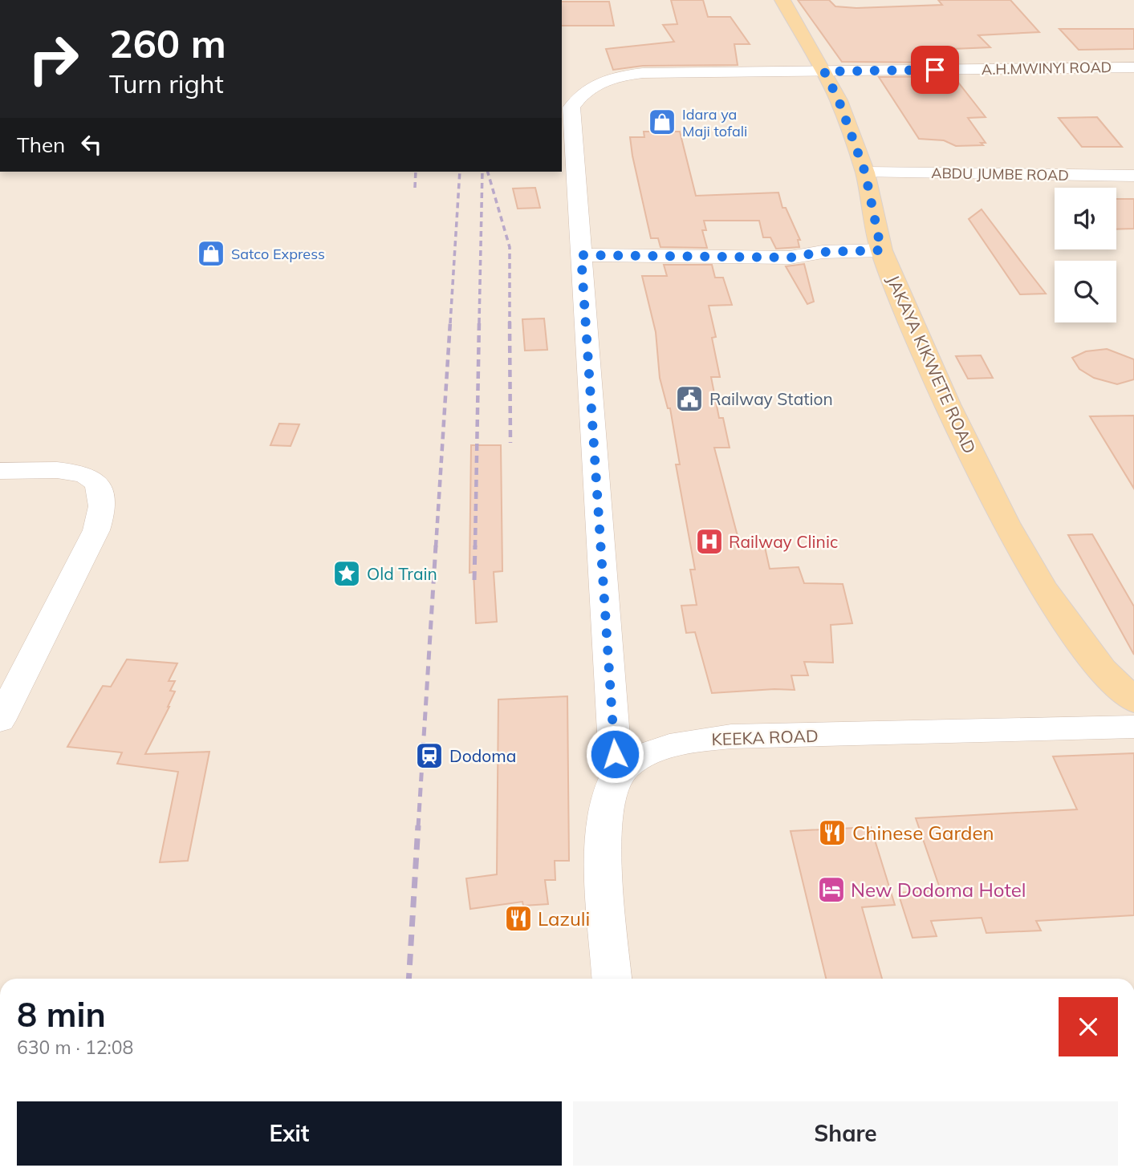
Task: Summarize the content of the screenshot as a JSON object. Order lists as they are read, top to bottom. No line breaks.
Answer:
{"streets":{"main road":["JAKAYA KIKWETE ROAD"],"street":["A.H.MWINYI ROAD","ABDU JUMBE ROAD","KEEKA ROAD"]},"crossings":[["A.H.MWINYI ROAD","JAKAYA KIKWETE ROAD"],["A.H.MWINYI ROAD","KEEKA ROAD"],["ABDU JUMBE ROAD","JAKAYA KIKWETE ROAD"]],"places":{"shop":["Idara ya Maji tofali","Satco Express"],"public building":["Railway Station"],"hospital":["Railway Clinic"],"place":["Old Train"],"station":["Dodoma"],"restaurant":["Chinese Garden","Lazuli"],"hotel":["New Dodoma Hotel"]},"page":{"turn":["260 m","Turn right"],"then":"Then","heading":["8 min","630 m · 12:08"],"buttons":["Exit","Share"]}}
